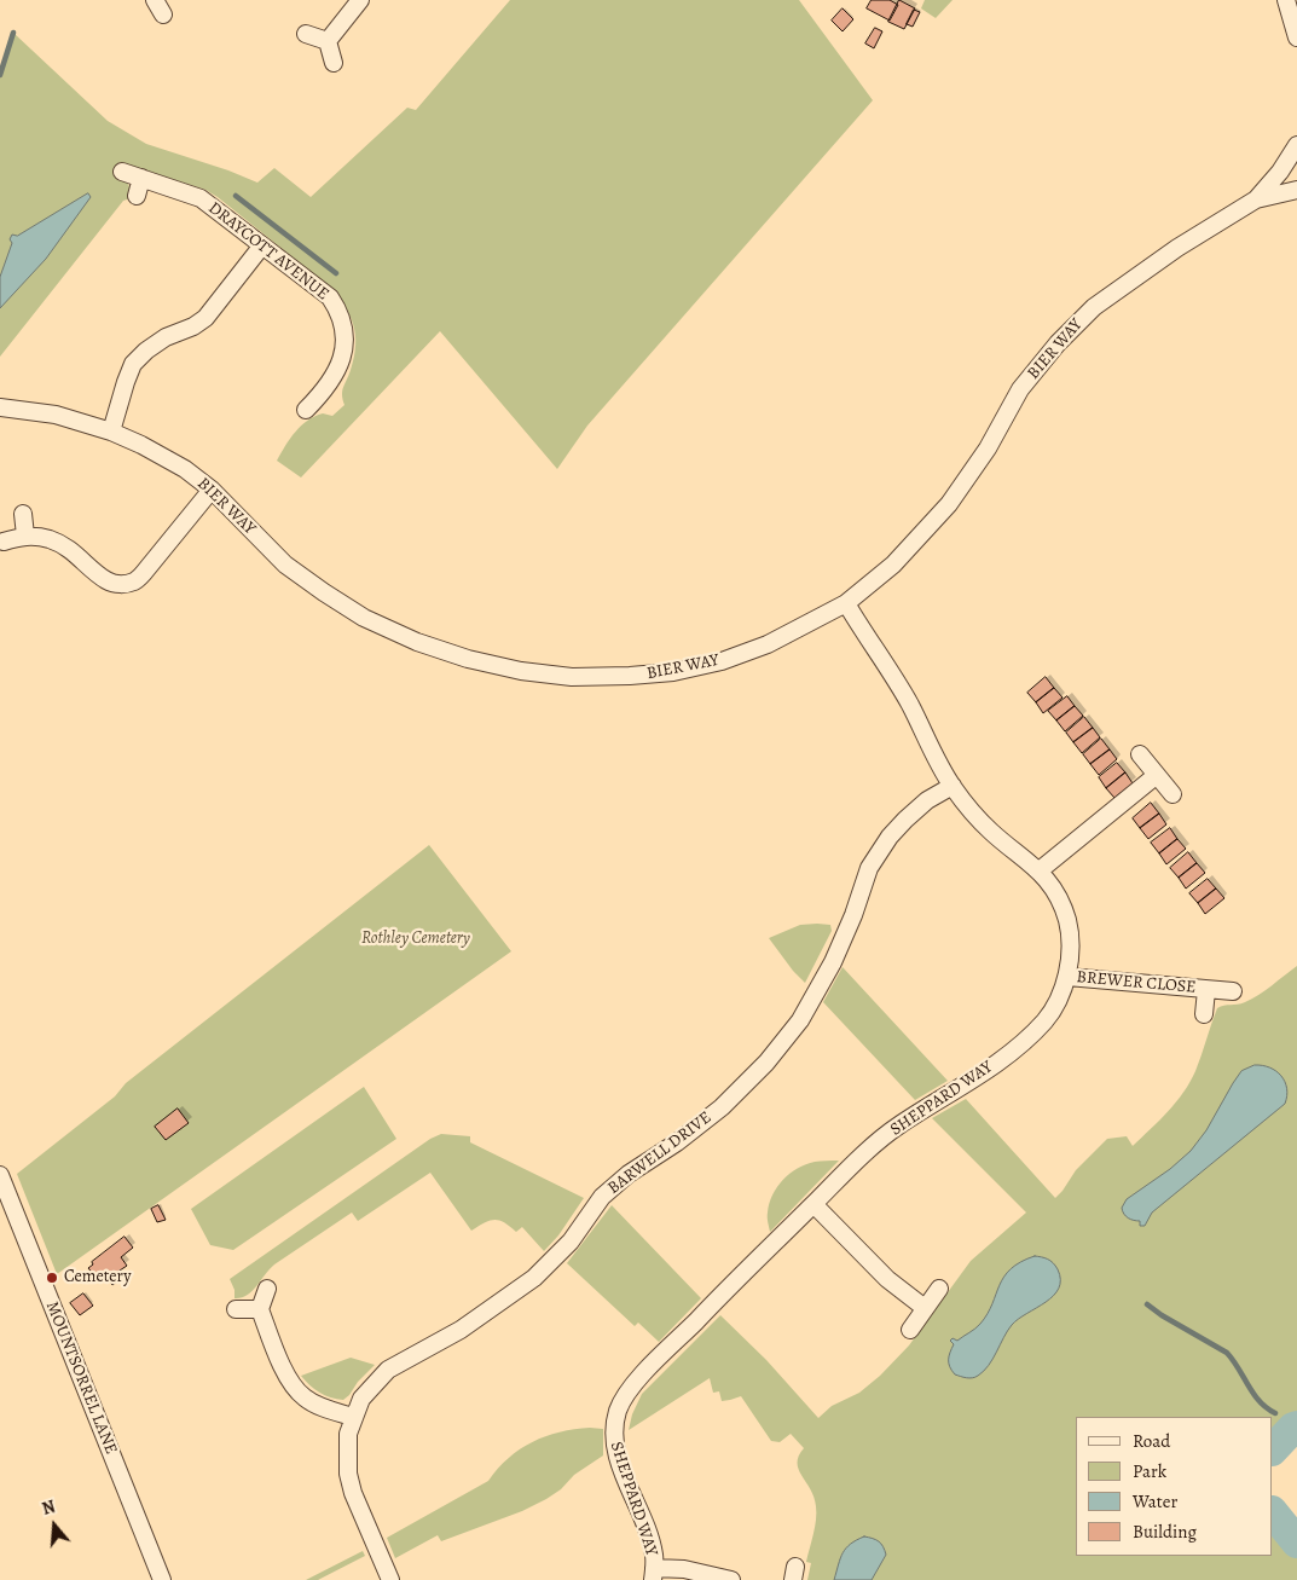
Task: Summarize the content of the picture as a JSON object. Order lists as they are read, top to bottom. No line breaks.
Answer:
{"streets":{"street":["DRAYCOTT AVENUE","BIER WAY","BREWER CLOSE","SHEPPARD WAY","BARWELL DRIVE","MOUNTSORREL LANE"]},"crossings":[["BIER WAY","SHEPPARD WAY"],["BREWER CLOSE","SHEPPARD WAY"],["SHEPPARD WAY","BARWELL DRIVE"]],"parks":["Rothley Cemetery"],"places":["Cemetery"],"legend":["Road","Park","Water","Building"],"north":"top"}
